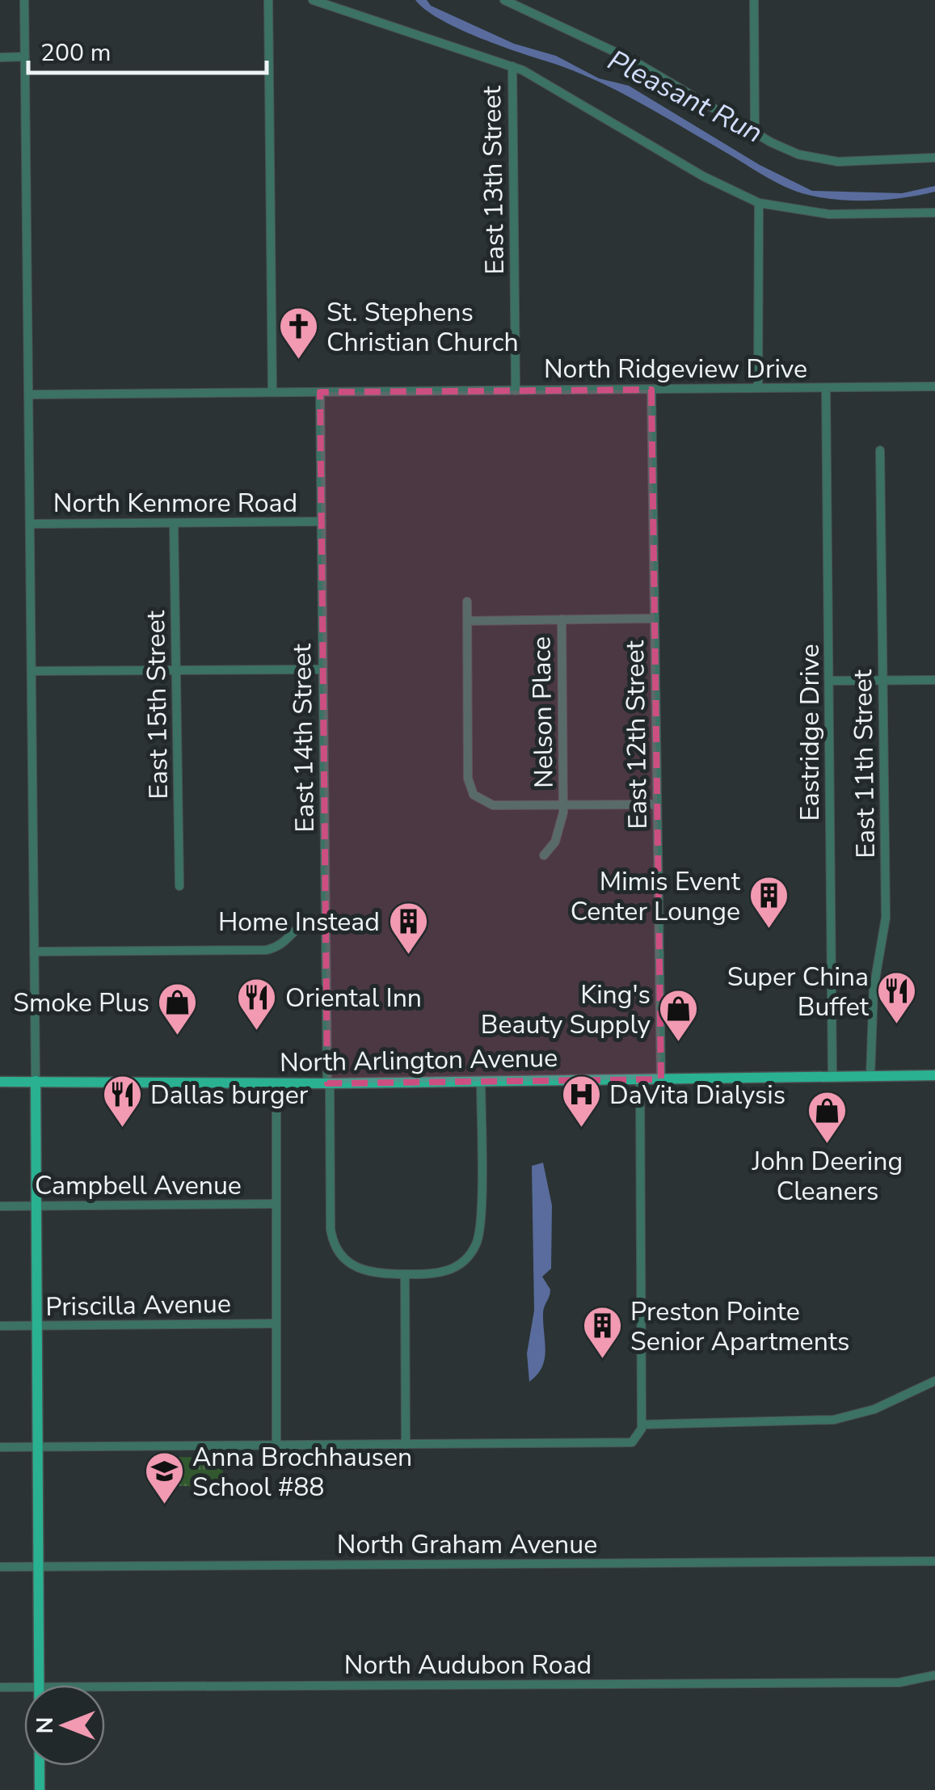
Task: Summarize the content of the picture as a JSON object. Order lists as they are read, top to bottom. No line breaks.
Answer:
{"streets":{"main road":["North Arlington Avenue"],"street":["East 13th Street","North Ridgeview Drive","North Kenmore Road","East 15th Street","Nelson Place","Eastridge Drive","East 12th Street","East 14th Street","East 11th Street","Campbell Avenue","Priscilla Avenue","North Graham Avenue","North Audubon Road"]},"crossings":[["East 13th Street","North Ridgeview Drive"],["North Ridgeview Drive","Eastridge Drive"],["North Ridgeview Drive","East 12th Street"],["North Ridgeview Drive","East 14th Street"],["North Kenmore Road","East 15th Street"],["North Kenmore Road","East 14th Street"],["Eastridge Drive","North Arlington Avenue"],["East 12th Street","North Arlington Avenue"],["East 14th Street","North Arlington Avenue"],["East 11th Street","North Arlington Avenue"]],"water":["Pleasant Run"],"places":{"church":["St. Stephens Christian Church"],"building":["Mimis Event Center Lounge","Home Instead","Preston Pointe Senior Apartments"],"restaurant":["Super China Buffet","Oriental Inn","Dallas burger"],"shop":["Smoke Plus","King's Beauty Supply","John Deering Cleaners"],"hospital":["DaVita Dialysis"],"school or university":["Anna Brochhausen School #88"]},"scale_bar":"200 m","north":"left"}
